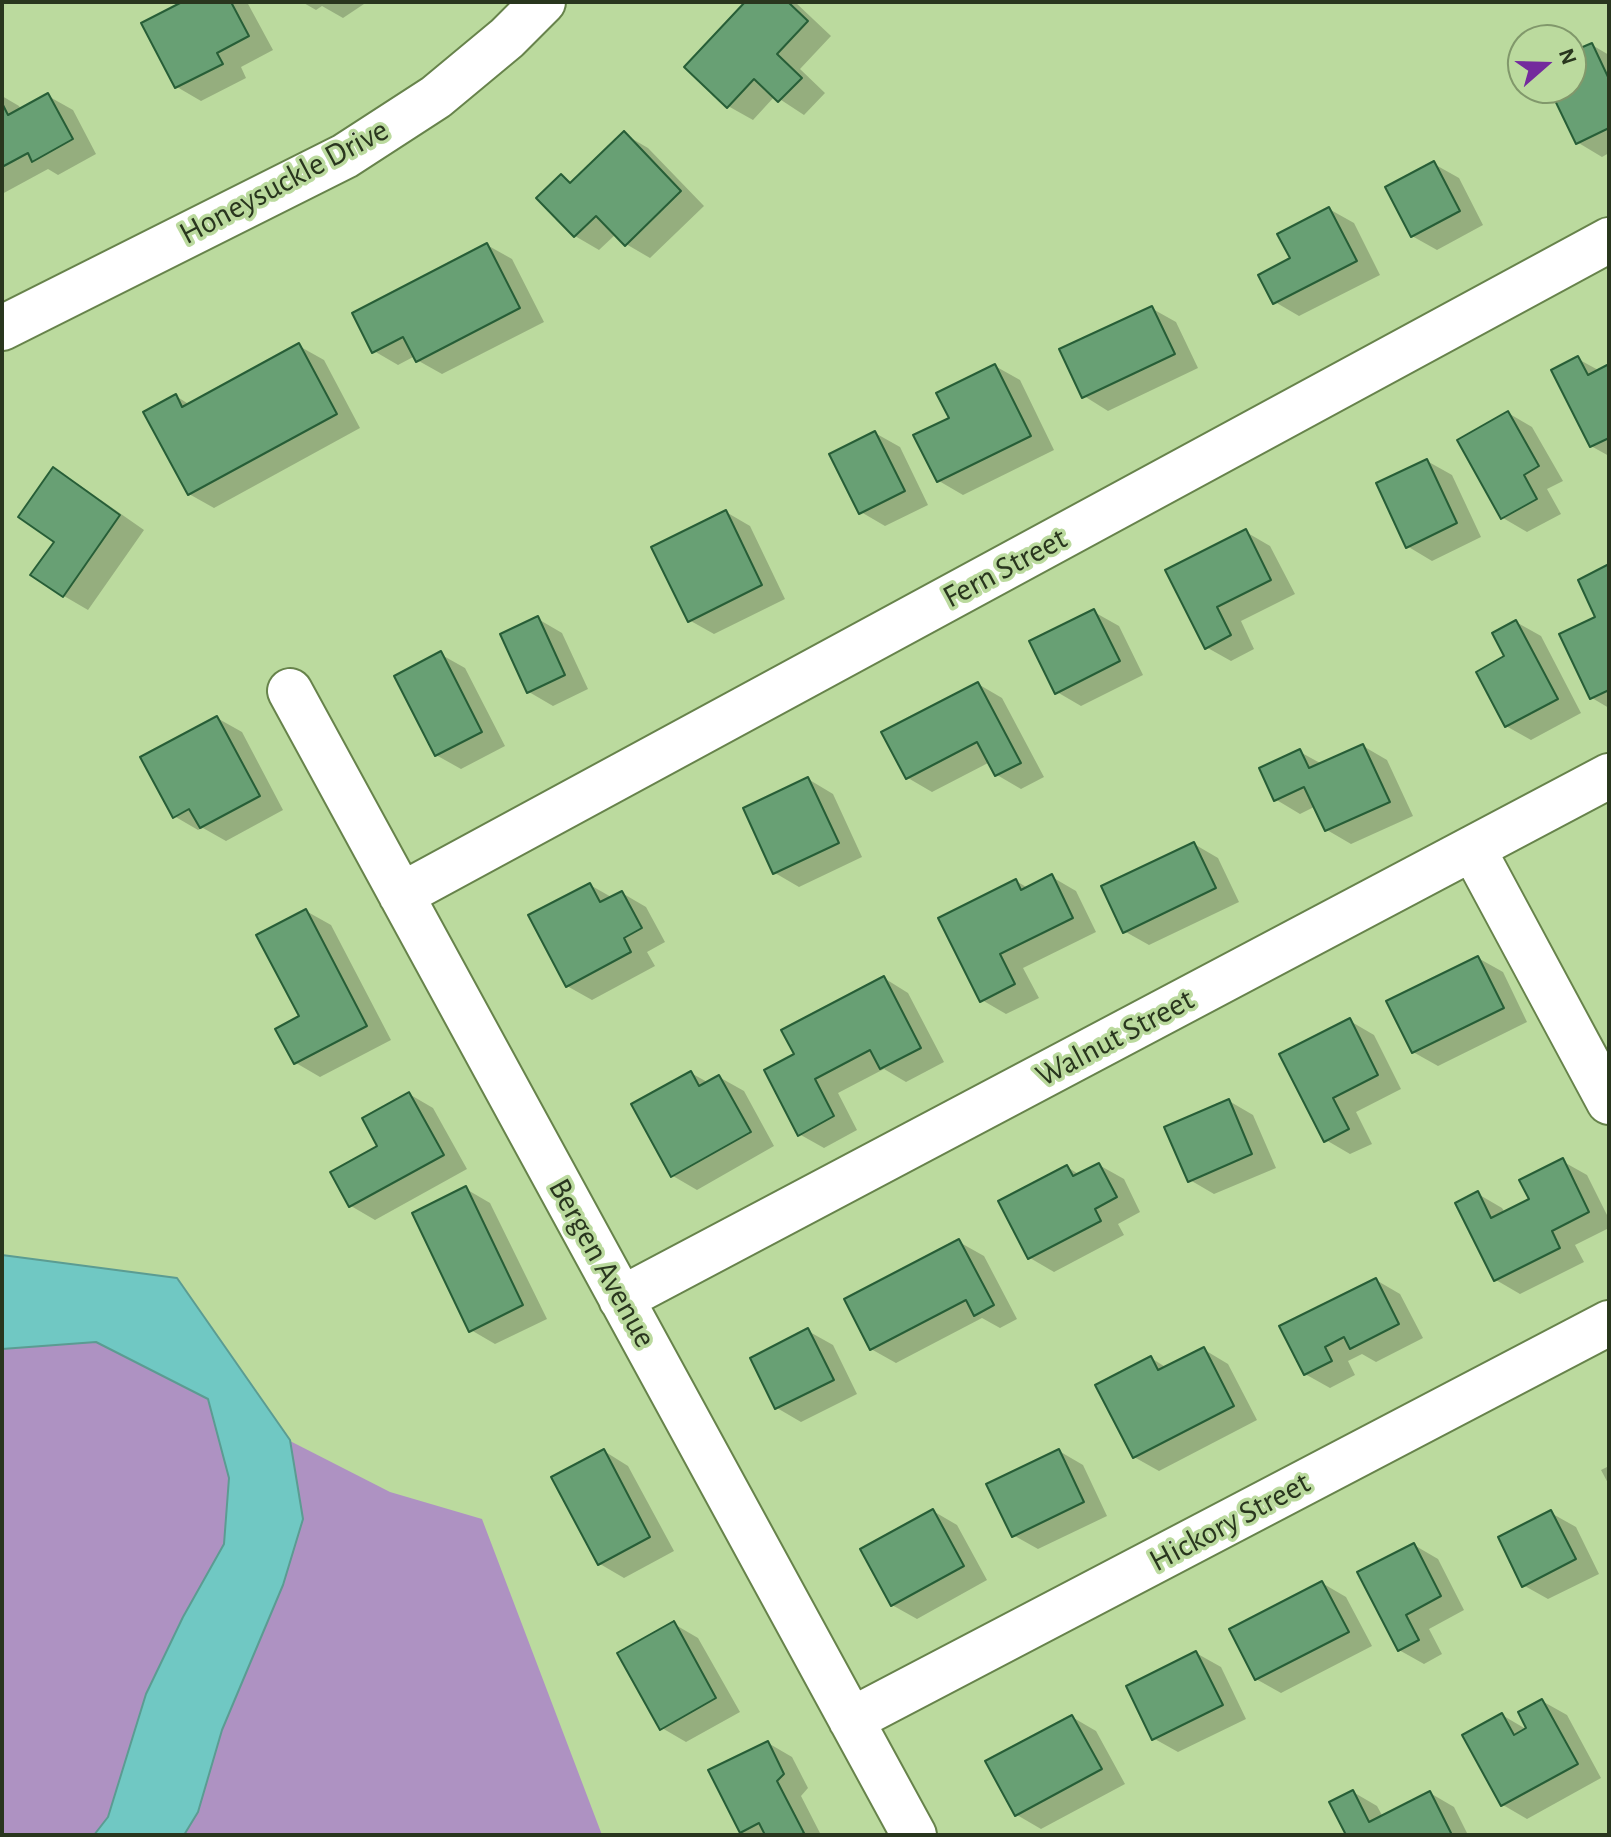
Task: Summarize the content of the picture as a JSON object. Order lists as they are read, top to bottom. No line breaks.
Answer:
{"streets":{"street":["Honeysuckle Drive","Fern Street","Walnut Street","Bergen Avenue","Hickory Street"]},"crossings":[["Fern Street","Bergen Avenue"],["Walnut Street","Bergen Avenue"],["Bergen Avenue","Hickory Street"]],"north":"right"}
